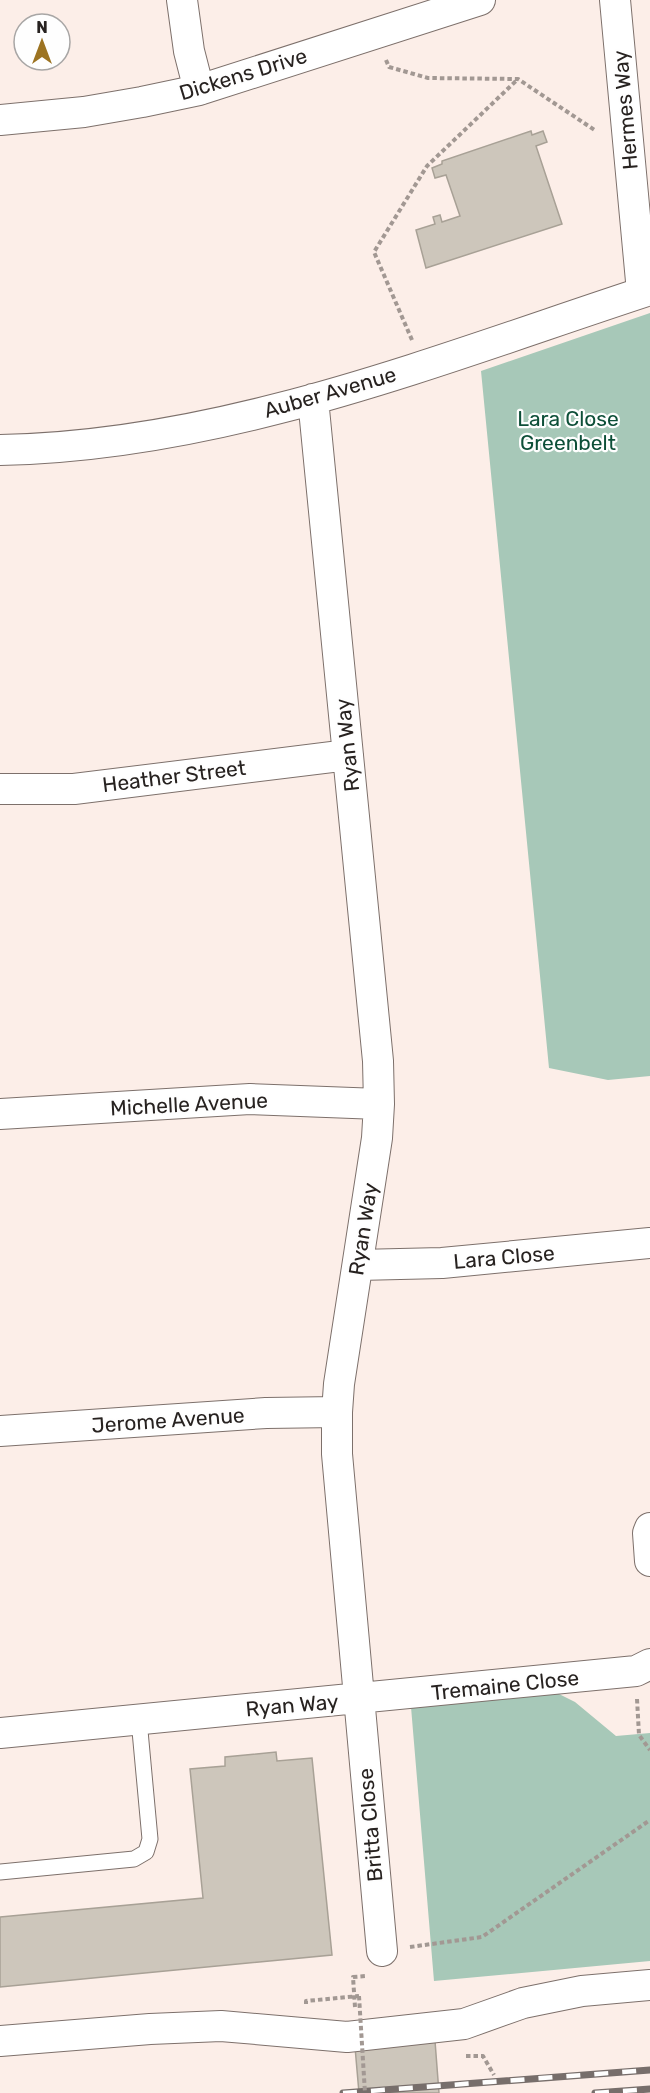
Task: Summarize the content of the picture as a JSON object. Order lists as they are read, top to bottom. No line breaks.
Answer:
{"streets":{"street":["Dickens Drive","Hermes Way","Auber Avenue","Ryan Way","Heather Street","Michelle Avenue","Lara Close","Jerome Avenue","Tremaine Close","Britta Close"]},"crossings":[["Hermes Way","Auber Avenue"],["Auber Avenue","Ryan Way"],["Ryan Way","Heather Street"],["Ryan Way","Michelle Avenue"],["Ryan Way","Lara Close"],["Ryan Way","Jerome Avenue"],["Ryan Way","Tremaine Close"],["Ryan Way","Britta Close"],["Tremaine Close","Britta Close"]],"parks":["Lara Close Greenbelt"],"north":"top"}
